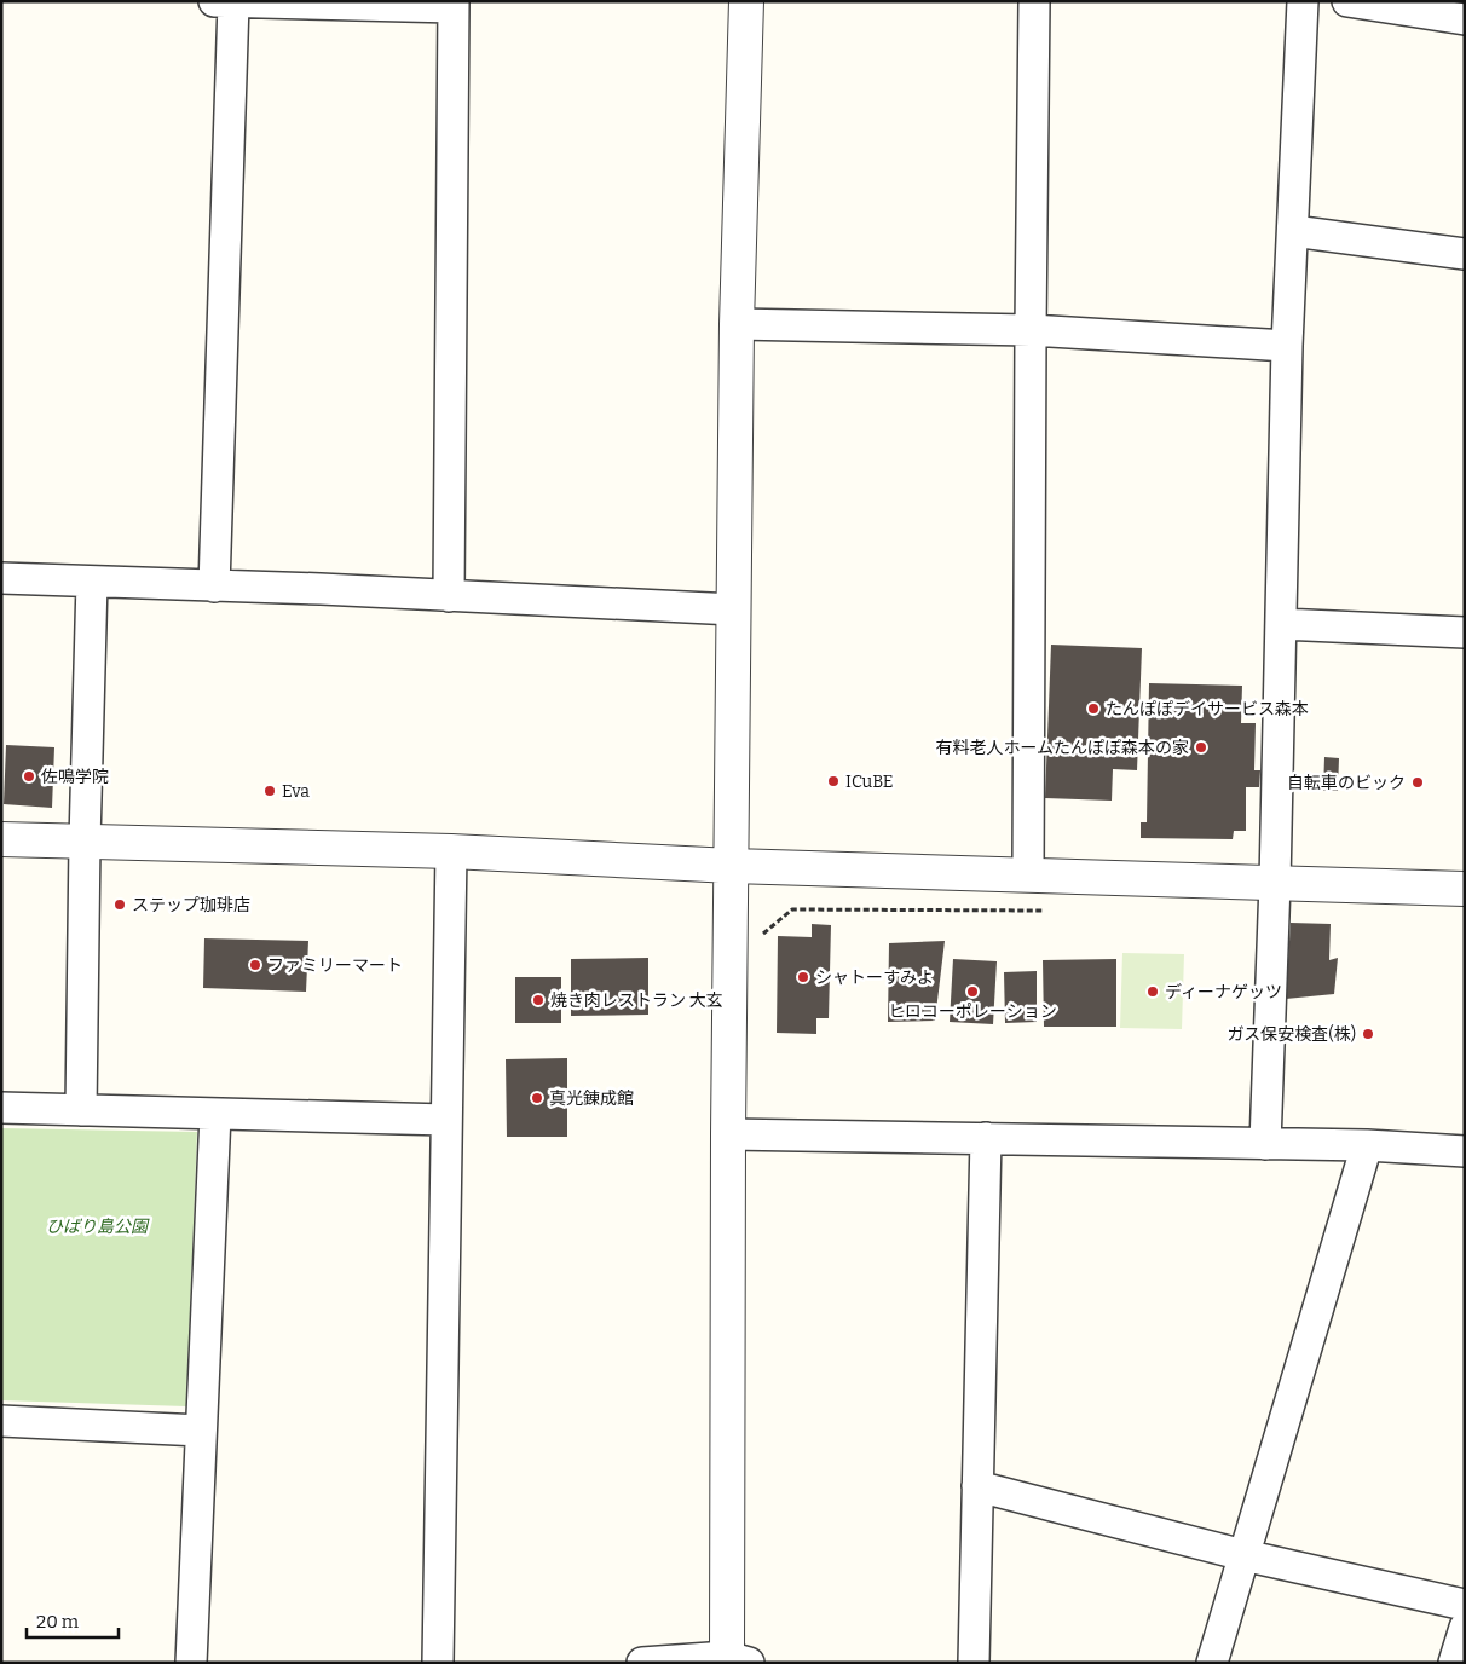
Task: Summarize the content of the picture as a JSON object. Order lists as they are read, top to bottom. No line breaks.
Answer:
{"parks":["ひばり島公園"],"places":["たんぽぽデイサービス森本","有料老人ホームたんぽぽ森本の家","佐鳴学院","ICuBE","自転車のビック","Eva","ステップ珈琲店","ファミリーマート","シャトーすみよ","ヒロコーポレーション","ディーナゲッツ","焼き肉レストラン 大玄","ガス保安検査(株)","真光錬成館"],"scale_bar":"20 m"}
